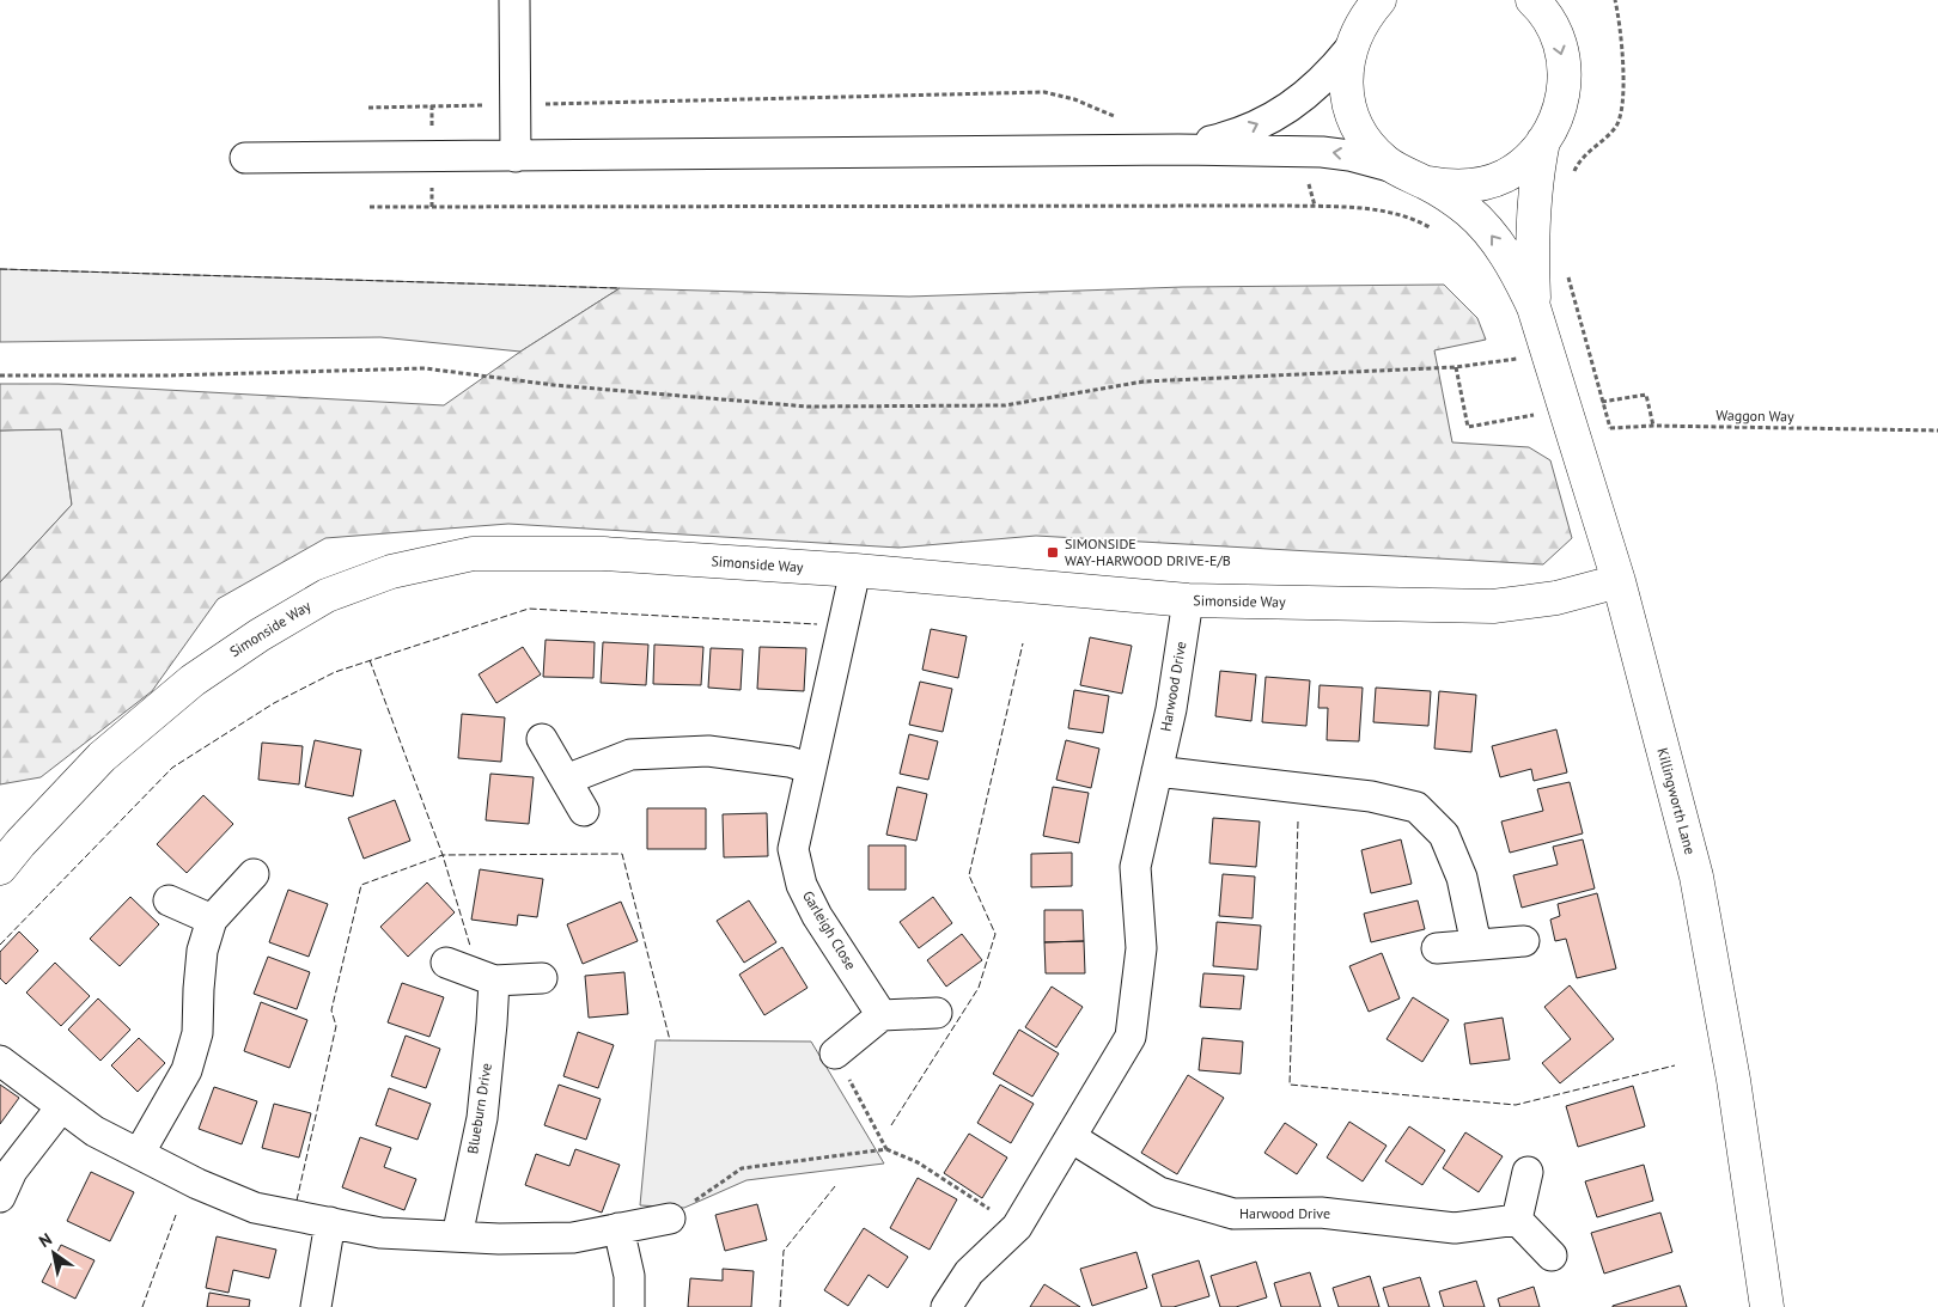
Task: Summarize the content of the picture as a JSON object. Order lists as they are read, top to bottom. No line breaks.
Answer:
{"streets":{"main road":["Simonside Way","Killingworth Lane"],"street":["Harwood Drive","Garleigh Close","Blueburn Drive"],"path":["Waggon Way"]},"crossings":[["Waggon Way","Killingworth Lane"],["Simonside Way","Harwood Drive"],["Simonside Way","Killingworth Lane"],["Simonside Way","Garleigh Close"]],"places":{"transit":["SIMONSIDE WAY-HARWOOD DRIVE-E/B"]},"north":"top left"}
